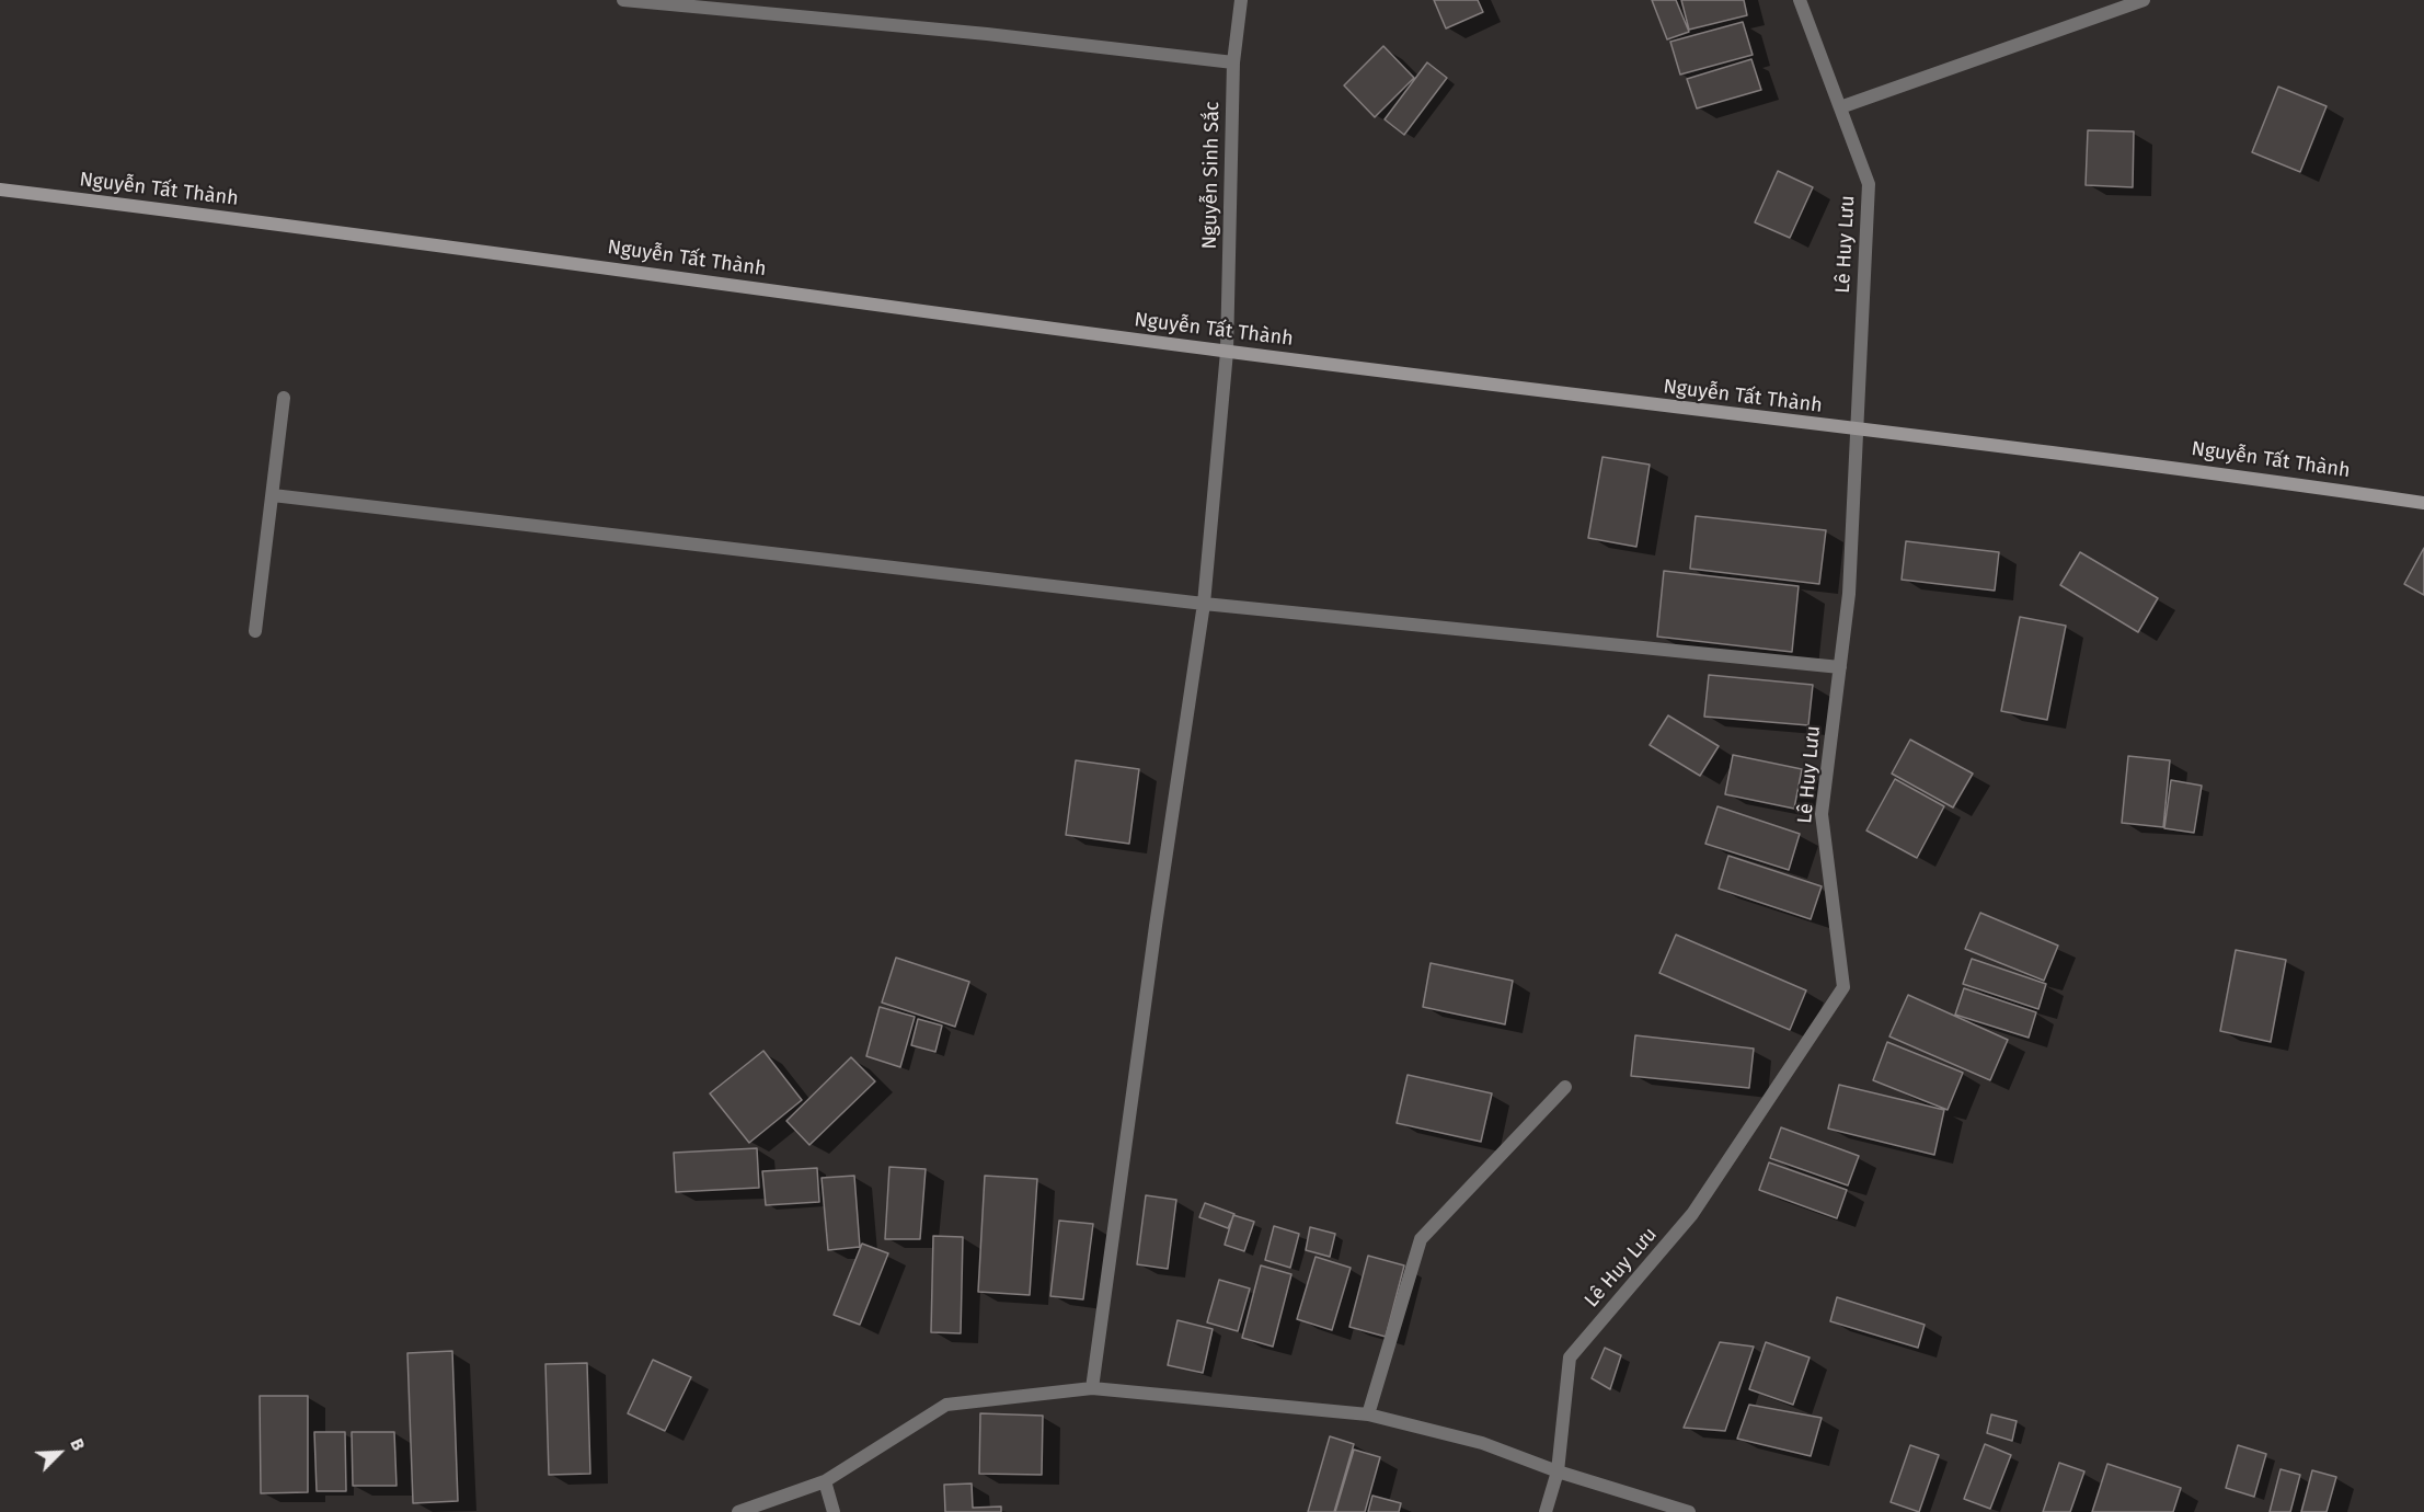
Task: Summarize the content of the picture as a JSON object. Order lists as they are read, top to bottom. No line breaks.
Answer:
{"streets":{"main road":["Nguyễn Tất Thành"],"street":["Nguyễn Sinh Sắc","Lê Huy Lưu"]},"crossings":[["Nguyễn Sinh Sắc","Nguyễn Tất Thành"],["Nguyễn Tất Thành","Lê Huy Lưu"]],"north":"top right"}
